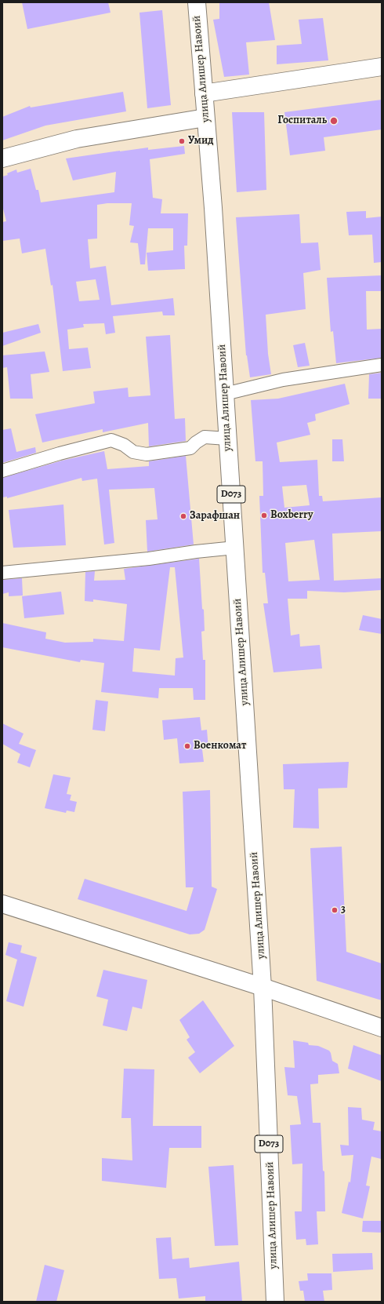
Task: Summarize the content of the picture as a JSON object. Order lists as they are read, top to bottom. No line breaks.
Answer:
{"streets":{"main road":["улица Алишер Навоий","D073"]},"places":["Госпиталь","Умид","Boxberry","Зарафшан","Военкомат","3"]}
